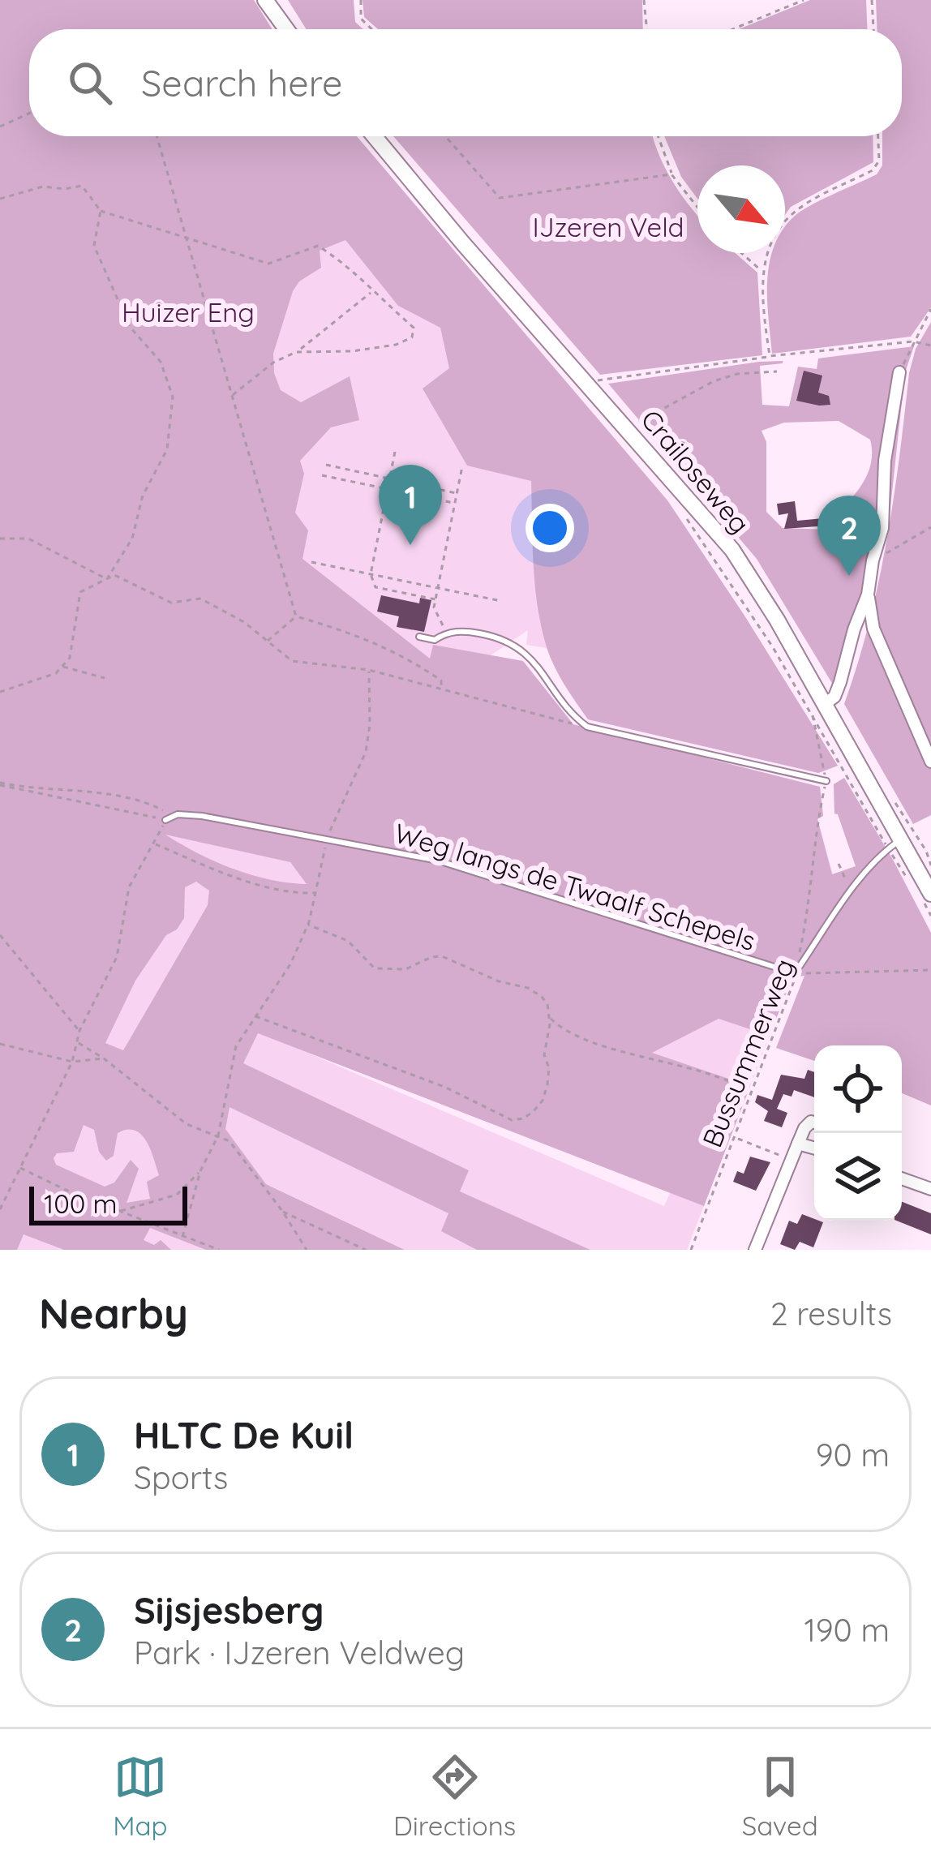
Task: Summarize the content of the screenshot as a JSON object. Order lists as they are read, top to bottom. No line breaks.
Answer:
{"streets":{"main road":["Crailoseweg"],"lane":["Weg langs de Twaalf Schepels","Bussummerweg"]},"crossings":[["Crailoseweg","Bussummerweg"],["Weg langs de Twaalf Schepels","Bussummerweg"]],"parks":["IJzeren Veld","Huizer Eng"],"scale_bar":"100 m","north":"bottom right","page":{"search":"Search here","pins":["1","2"],"scale":"100 m","heading":["Nearby","2 results"],"list":[{"mark":"1","name":"HLTC De Kuil","note":"Sports","value":"90 m"},{"mark":"2","name":"Sijsjesberg","note":"Park · IJzeren Veldweg","value":"190 m"}],"nav":["Map","Directions","Saved"]}}
